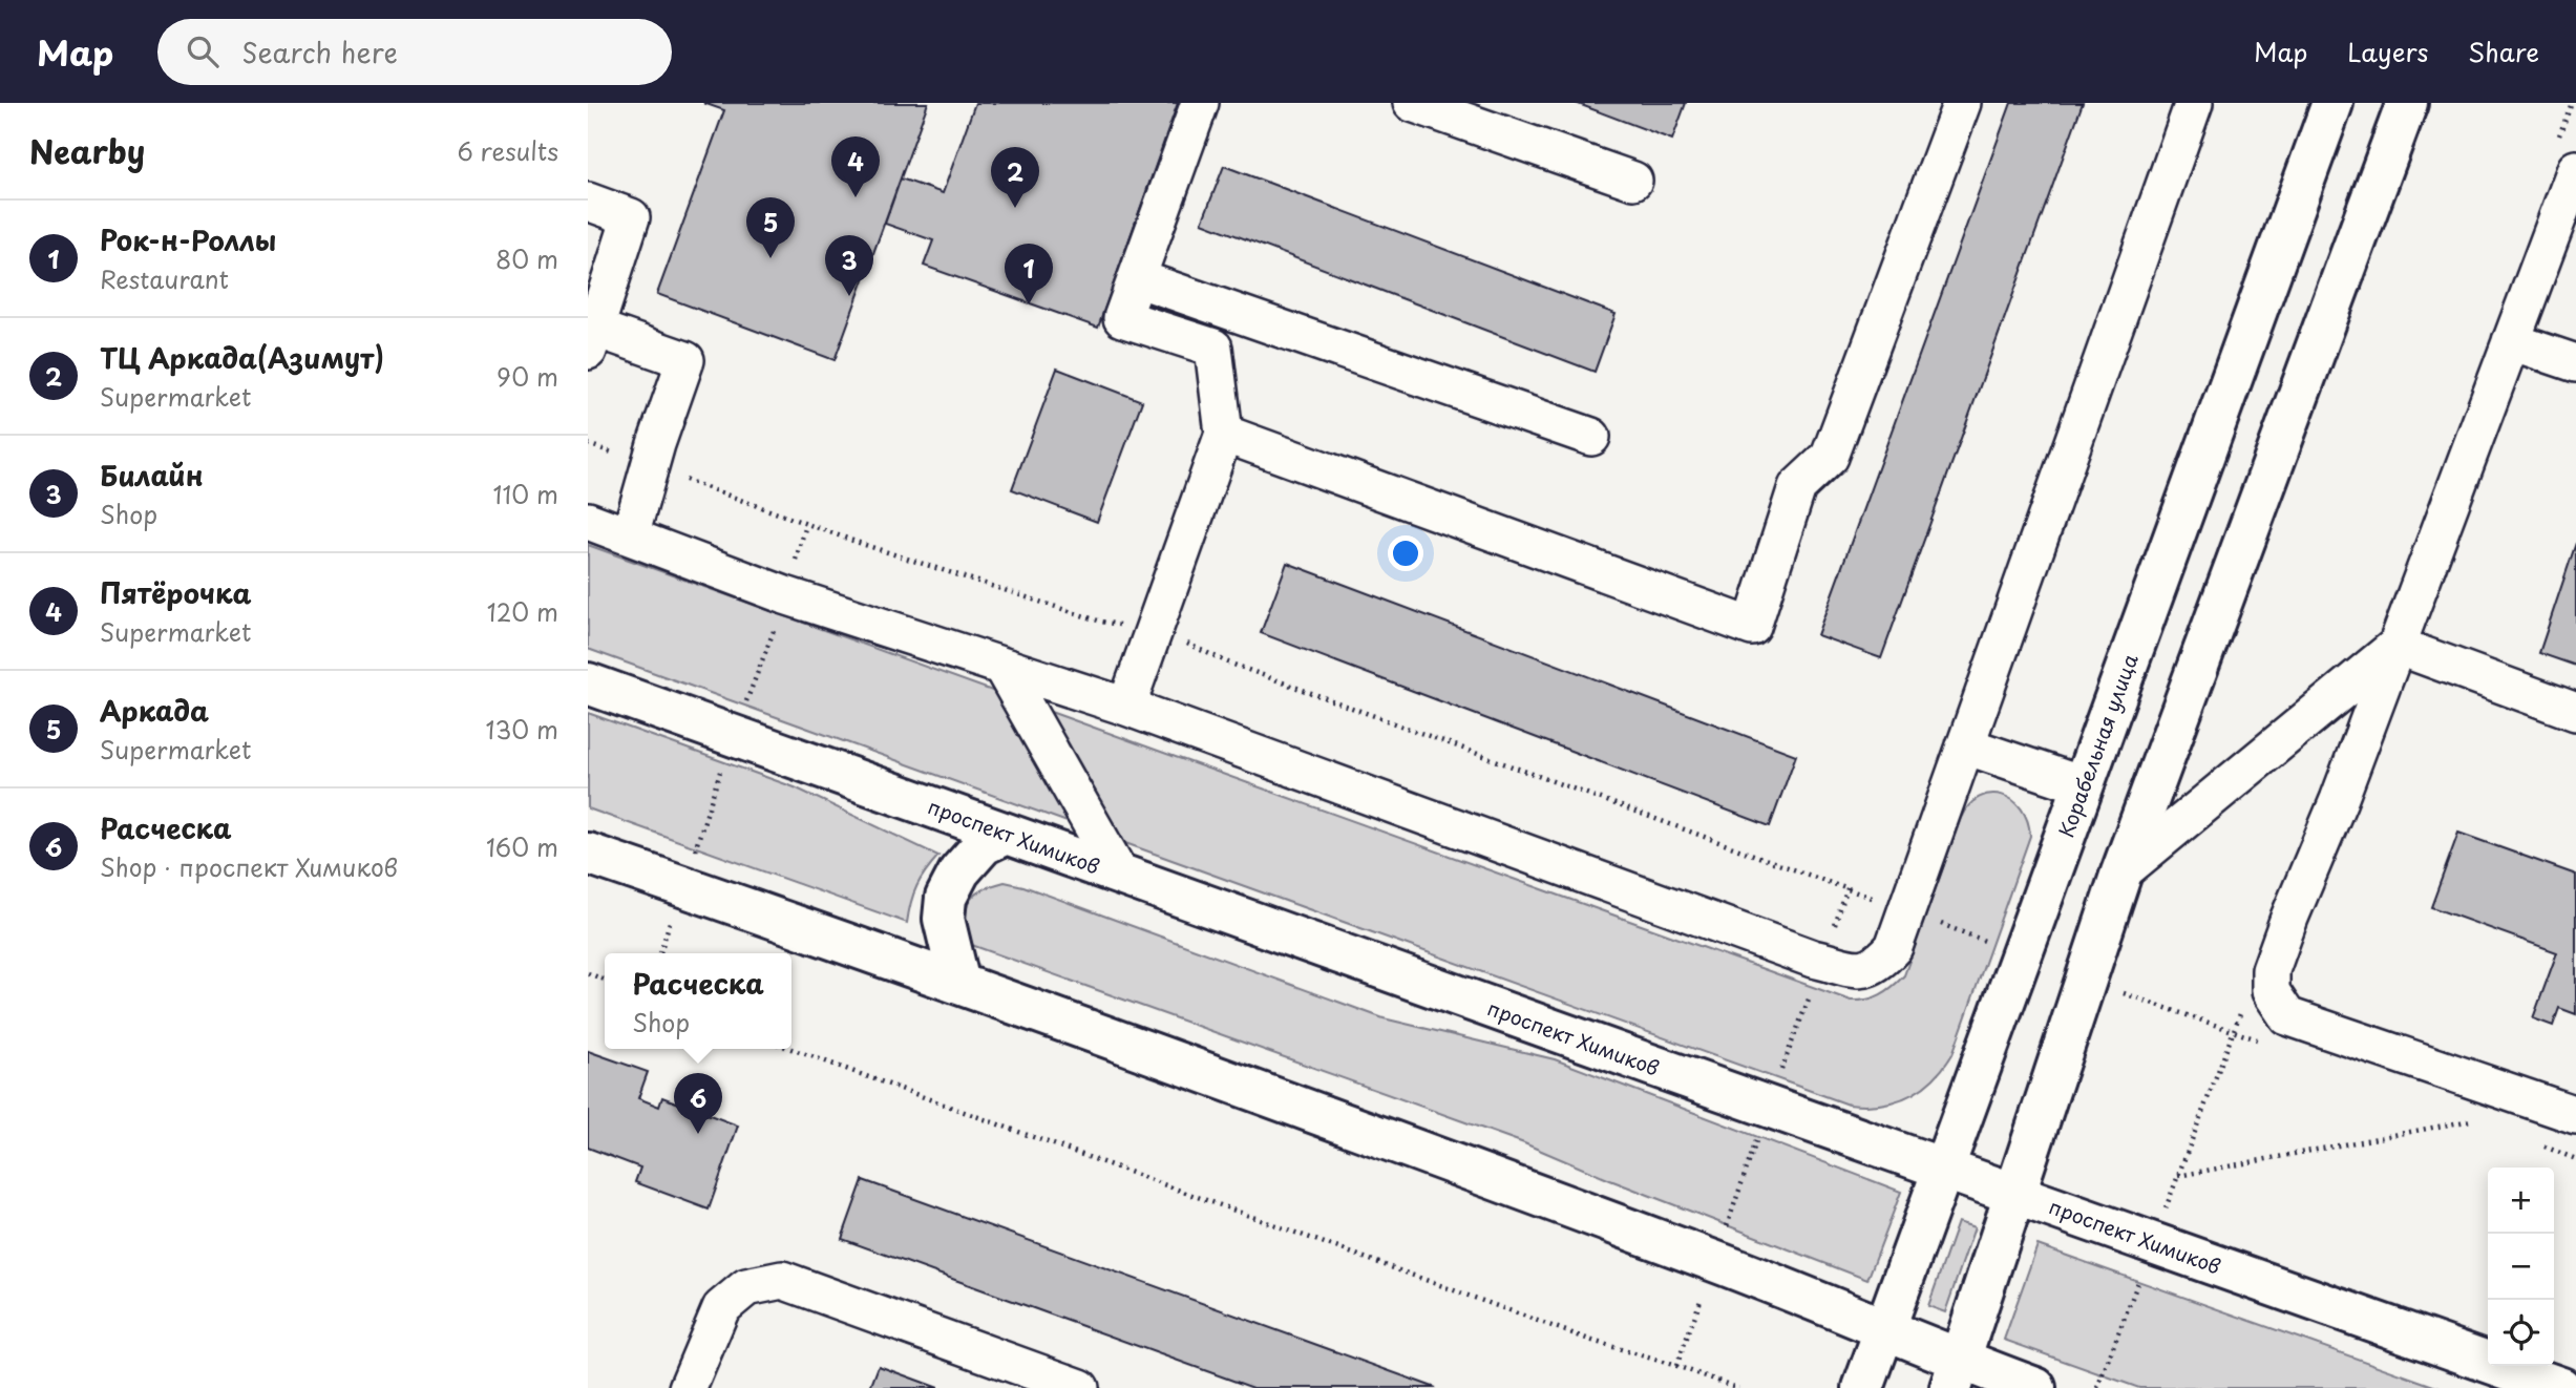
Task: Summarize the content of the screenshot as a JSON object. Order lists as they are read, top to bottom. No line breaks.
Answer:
{"streets":{"main road":["Корабельная улица","проспект Химиков"]},"crossings":[["Корабельная улица","проспект Химиков"]],"page":{"header":"Map","search":"Search here","nav":["Map","Layers","Share"],"heading":["Nearby","6 results"],"pins":["4","2","5","3","1","6"],"list":[{"mark":"1","name":"Рок-н-Роллы","note":"Restaurant","value":"80 m"},{"mark":"2","name":"ТЦ Аркада(Азимут)","note":"Supermarket","value":"90 m"},{"mark":"3","name":"Билайн","note":"Shop","value":"110 m"},{"mark":"4","name":"Пятёрочка","note":"Supermarket","value":"120 m"},{"mark":"5","name":"Аркада","note":"Supermarket","value":"130 m"},{"mark":"6","name":"Расческа","note":"Shop · проспект Химиков","value":"160 m"}],"popup":["Расческа","Shop"],"map_buttons":["+","−"]}}
